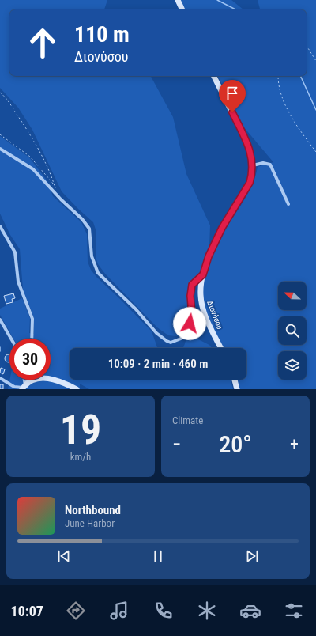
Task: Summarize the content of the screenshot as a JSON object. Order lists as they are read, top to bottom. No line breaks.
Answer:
{"streets":{"main road":["Διονύσου"]},"north":"left","page":{"turn":["110 m","Διονύσου"],"limit":"30","trip":"10:09 · 2 min · 460 m","tile":[["19","km/h"],"Climate"],"heat":["−","20°","+"],"song":["Northbound","June Harbor"],"tabs":"10:07"}}
